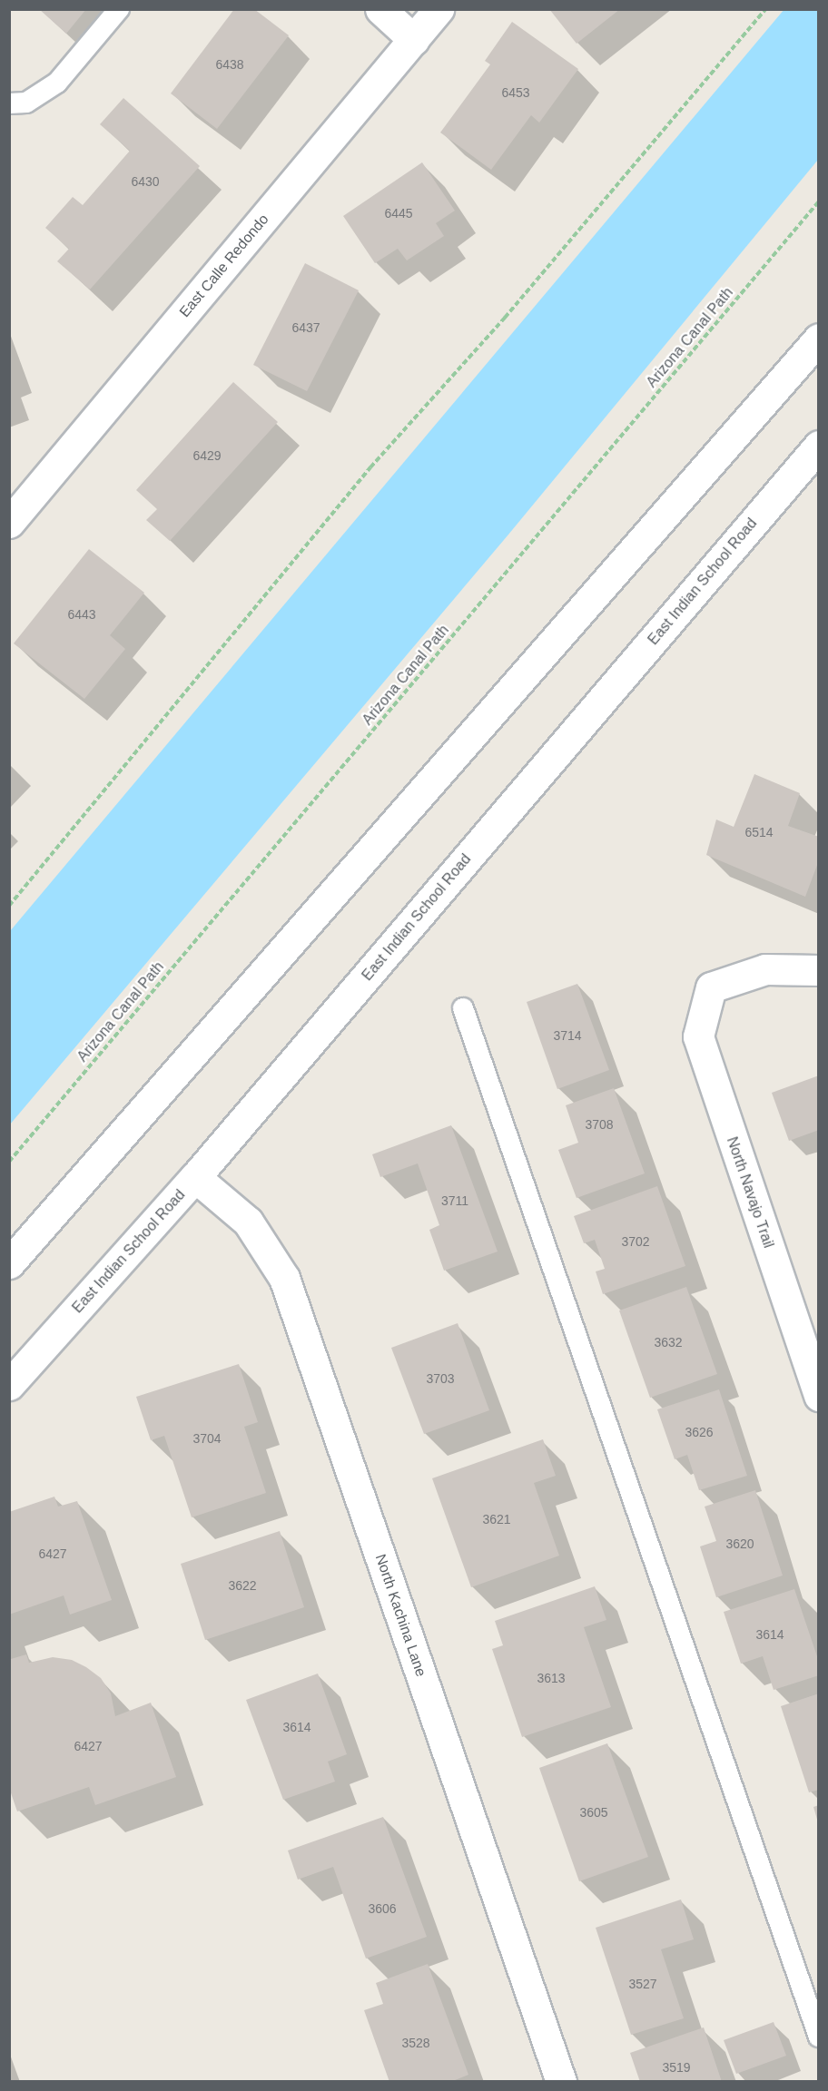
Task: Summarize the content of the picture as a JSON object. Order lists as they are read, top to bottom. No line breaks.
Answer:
{"streets":{"main road":["East Calle Redondo","East Indian School Road","North Navajo Trail","North Kachina Lane"],"path":["Arizona Canal Path"]},"crossings":[["East Indian School Road","North Kachina Lane"]],"house_numbers":["6438","6453","6430","6445","6437","6429","6443","6514","3714","3708","3711","3702","3632","3703","3626","3704","3621","3620","6427","3622","3614","3613","3614","6427","3605","3606","3527","3528","3519"]}
